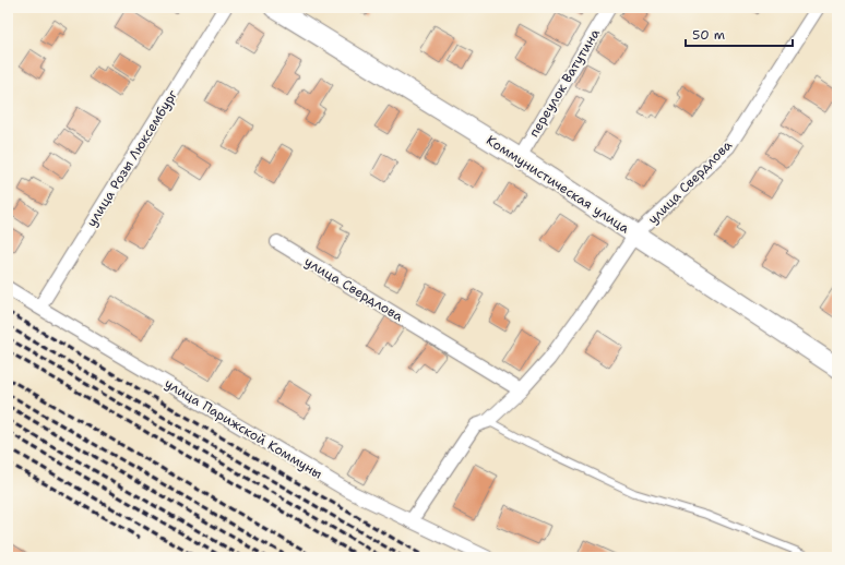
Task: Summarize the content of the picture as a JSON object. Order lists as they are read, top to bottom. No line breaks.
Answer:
{"streets":{"street":["переулок Ватутина","улица Розы Люксембург","улица Свердлова","Коммунистическая улица","улица Парижской Коммуны"]},"crossings":[["переулок Ватутина","Коммунистическая улица"],["улица Розы Люксембург","улица Парижской Коммуны"],["улица Свердлова","Коммунистическая улица"],["улица Свердлова","улица Парижской Коммуны"]],"scale_bar":"50 m"}
